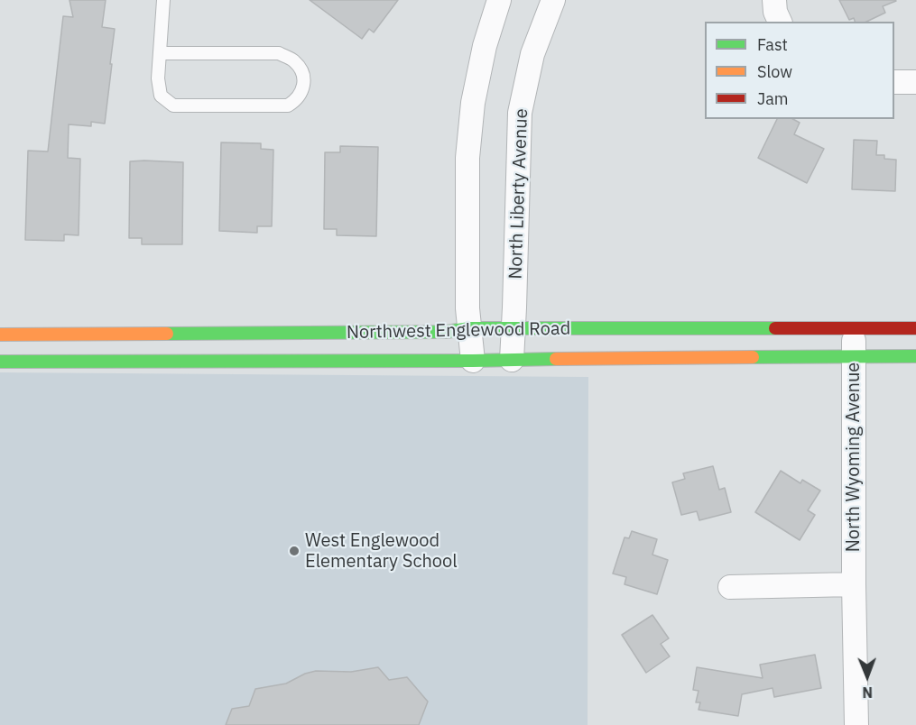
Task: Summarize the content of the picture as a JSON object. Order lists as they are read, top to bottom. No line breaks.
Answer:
{"streets":{"main road":["Northwest Englewood Road"],"street":["North Liberty Avenue","North Wyoming Avenue"]},"crossings":[["North Liberty Avenue","Northwest Englewood Road"],["Northwest Englewood Road","North Wyoming Avenue"]],"places":["West Englewood Elementary School"],"legend":["Fast","Slow","Jam"],"north":"bottom"}
